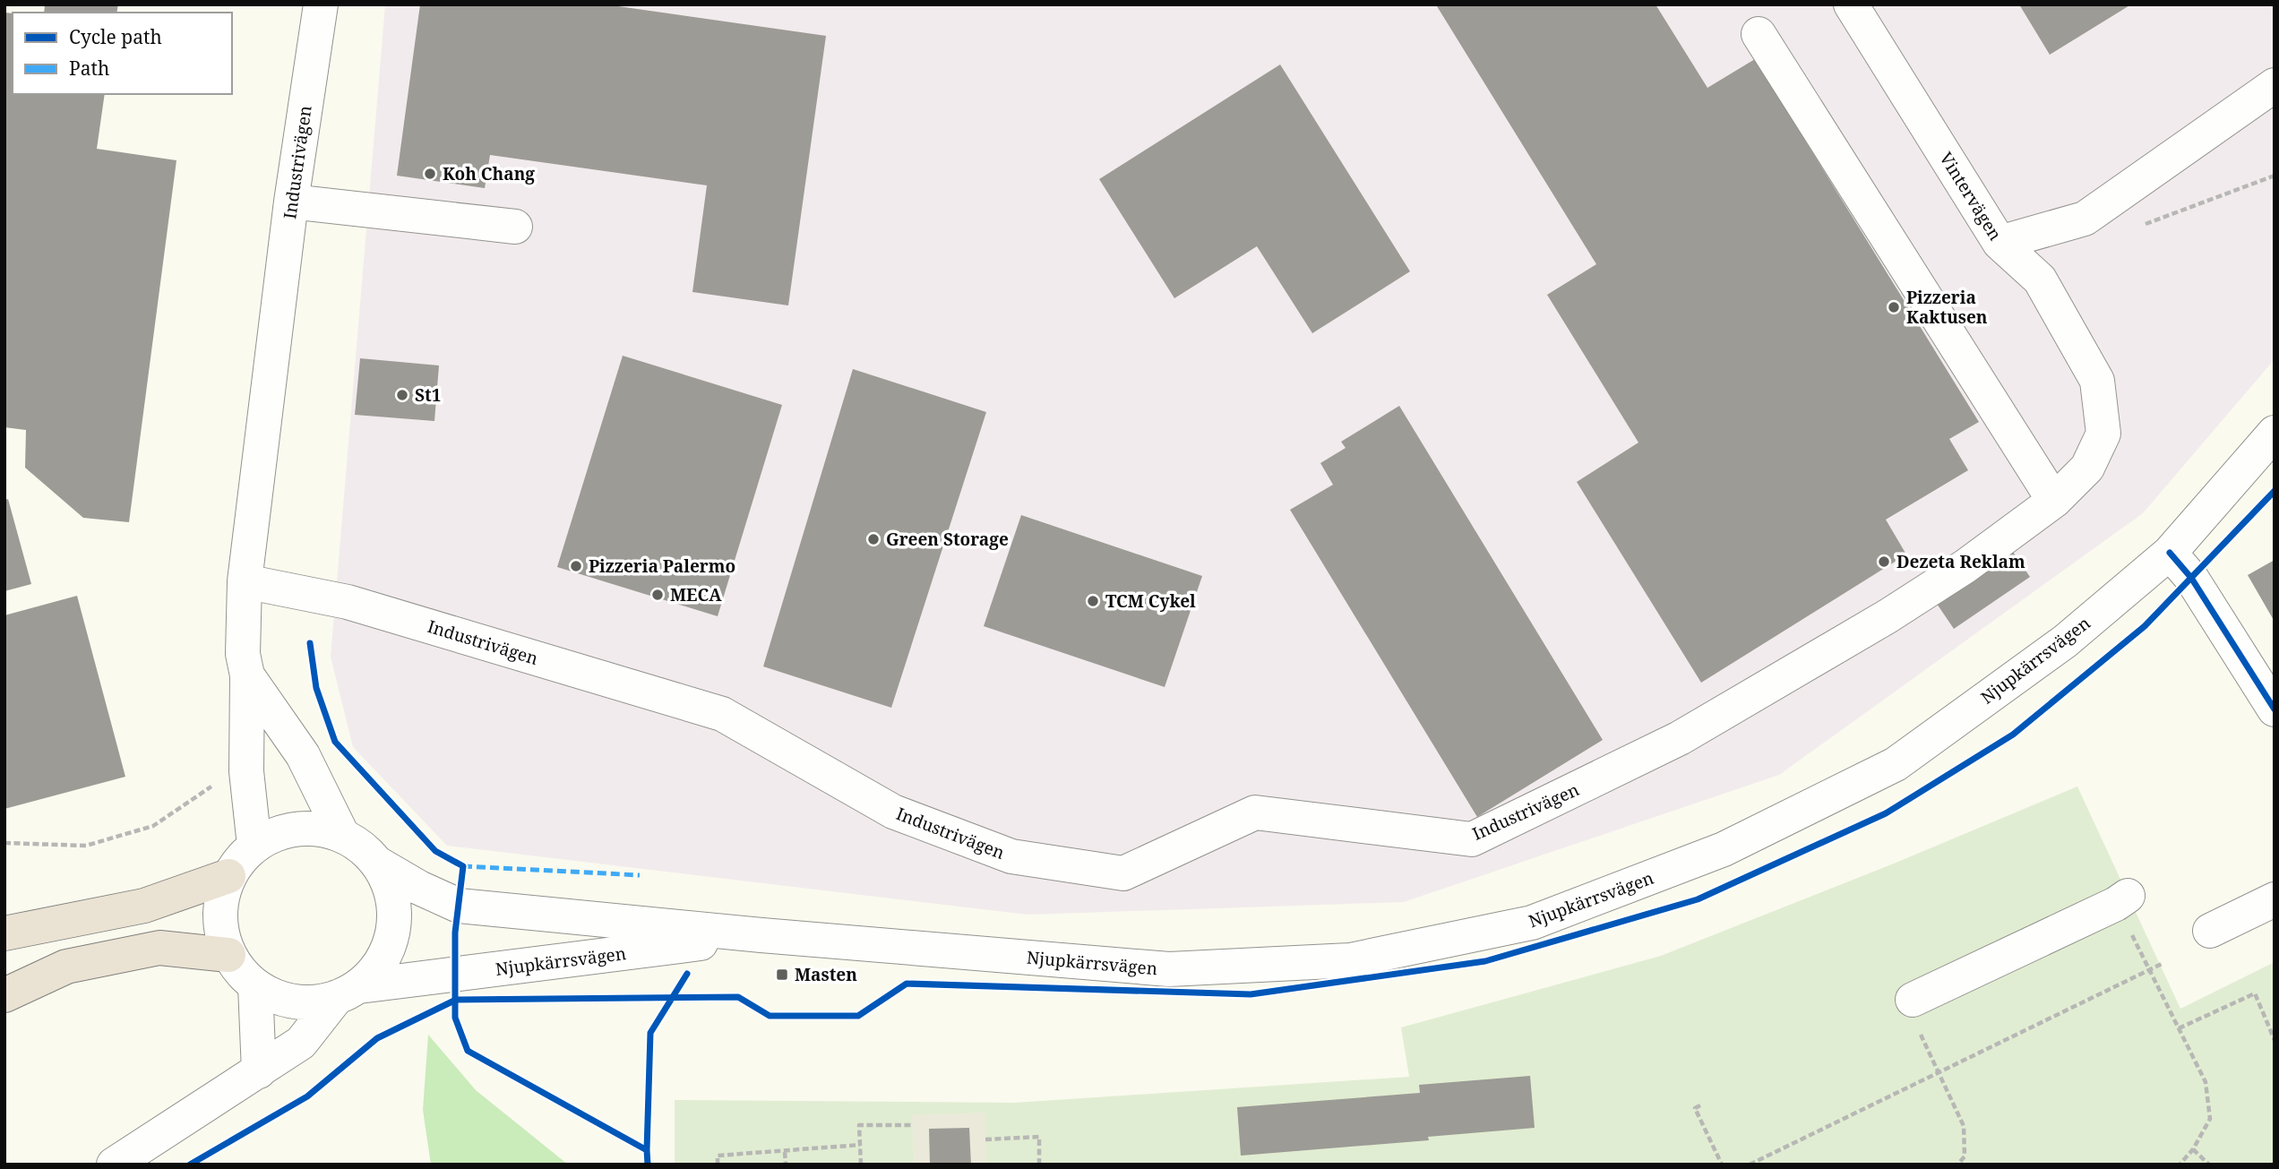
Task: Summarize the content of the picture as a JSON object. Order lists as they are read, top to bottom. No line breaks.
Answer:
{"streets":{"street":["Industrivägen","Vintervägen","Njupkärrsvägen"]},"crossings":[["Industrivägen","Vintervägen"],["Industrivägen","Njupkärrsvägen"]],"places":{"other":["Koh Chang","Pizzeria Kaktusen","St1","Green Storage","Dezeta Reklam","Pizzeria Palermo","MECA","TCM Cykel"],"transit":["Masten"]},"legend":["Cycle path","Path"]}
